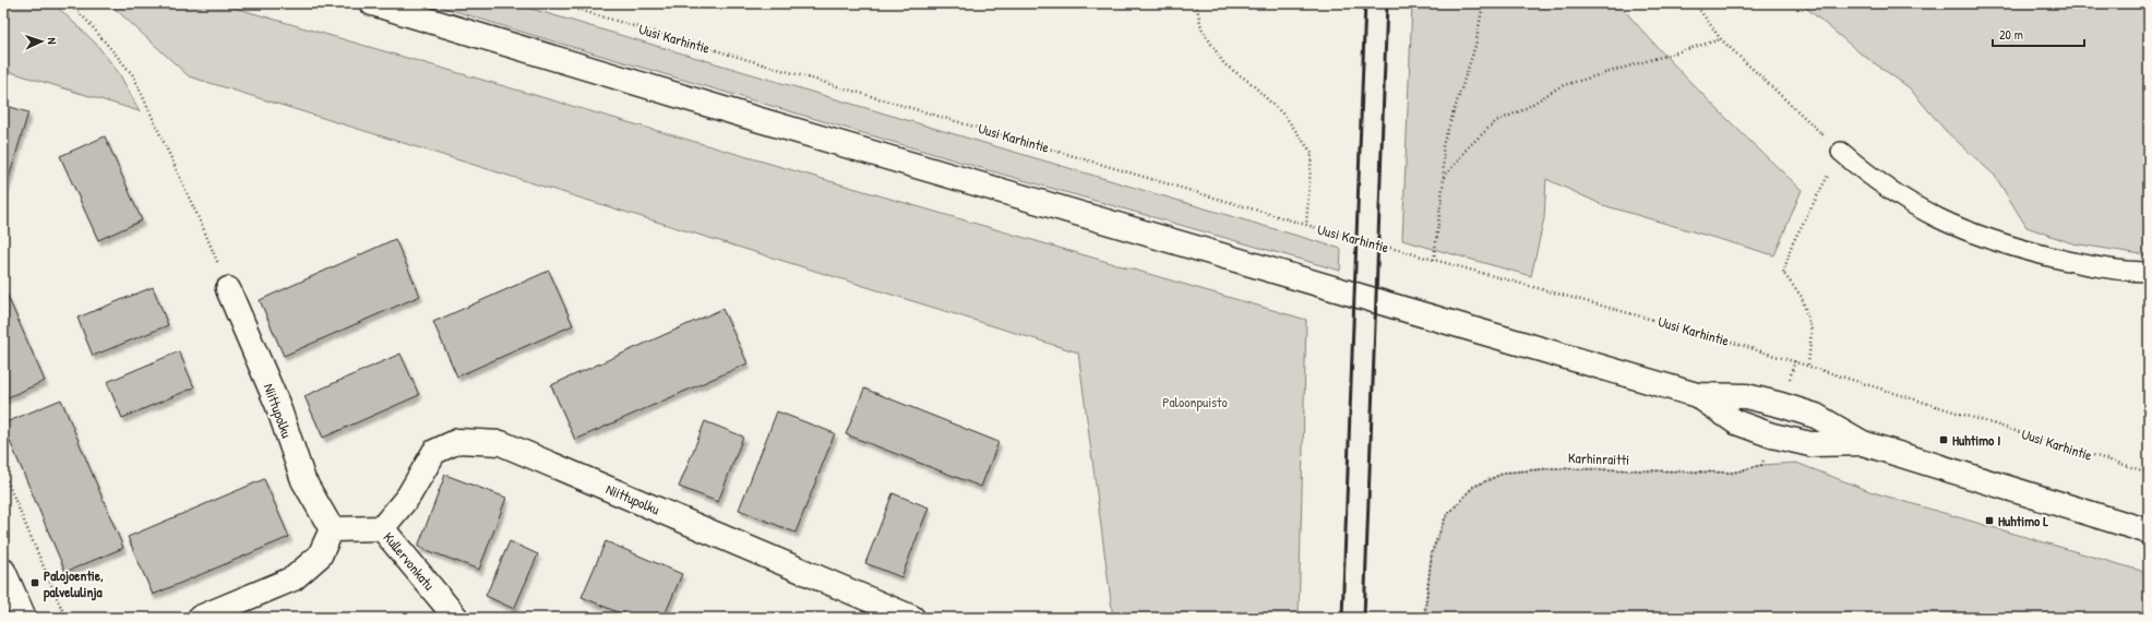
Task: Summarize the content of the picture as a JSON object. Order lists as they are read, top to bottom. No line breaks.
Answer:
{"streets":{"street":["Niittupolku","Kullervonkatu"],"path":["Uusi Karhintie","Karhinraitti"]},"crossings":[["Niittupolku","Kullervonkatu"]],"parks":["Paloonpuisto"],"places":{"transit":["Huhtimo I","Huhtimo L","Palojoentie, palvelulinja"]},"scale_bar":"20 m","north":"right"}
